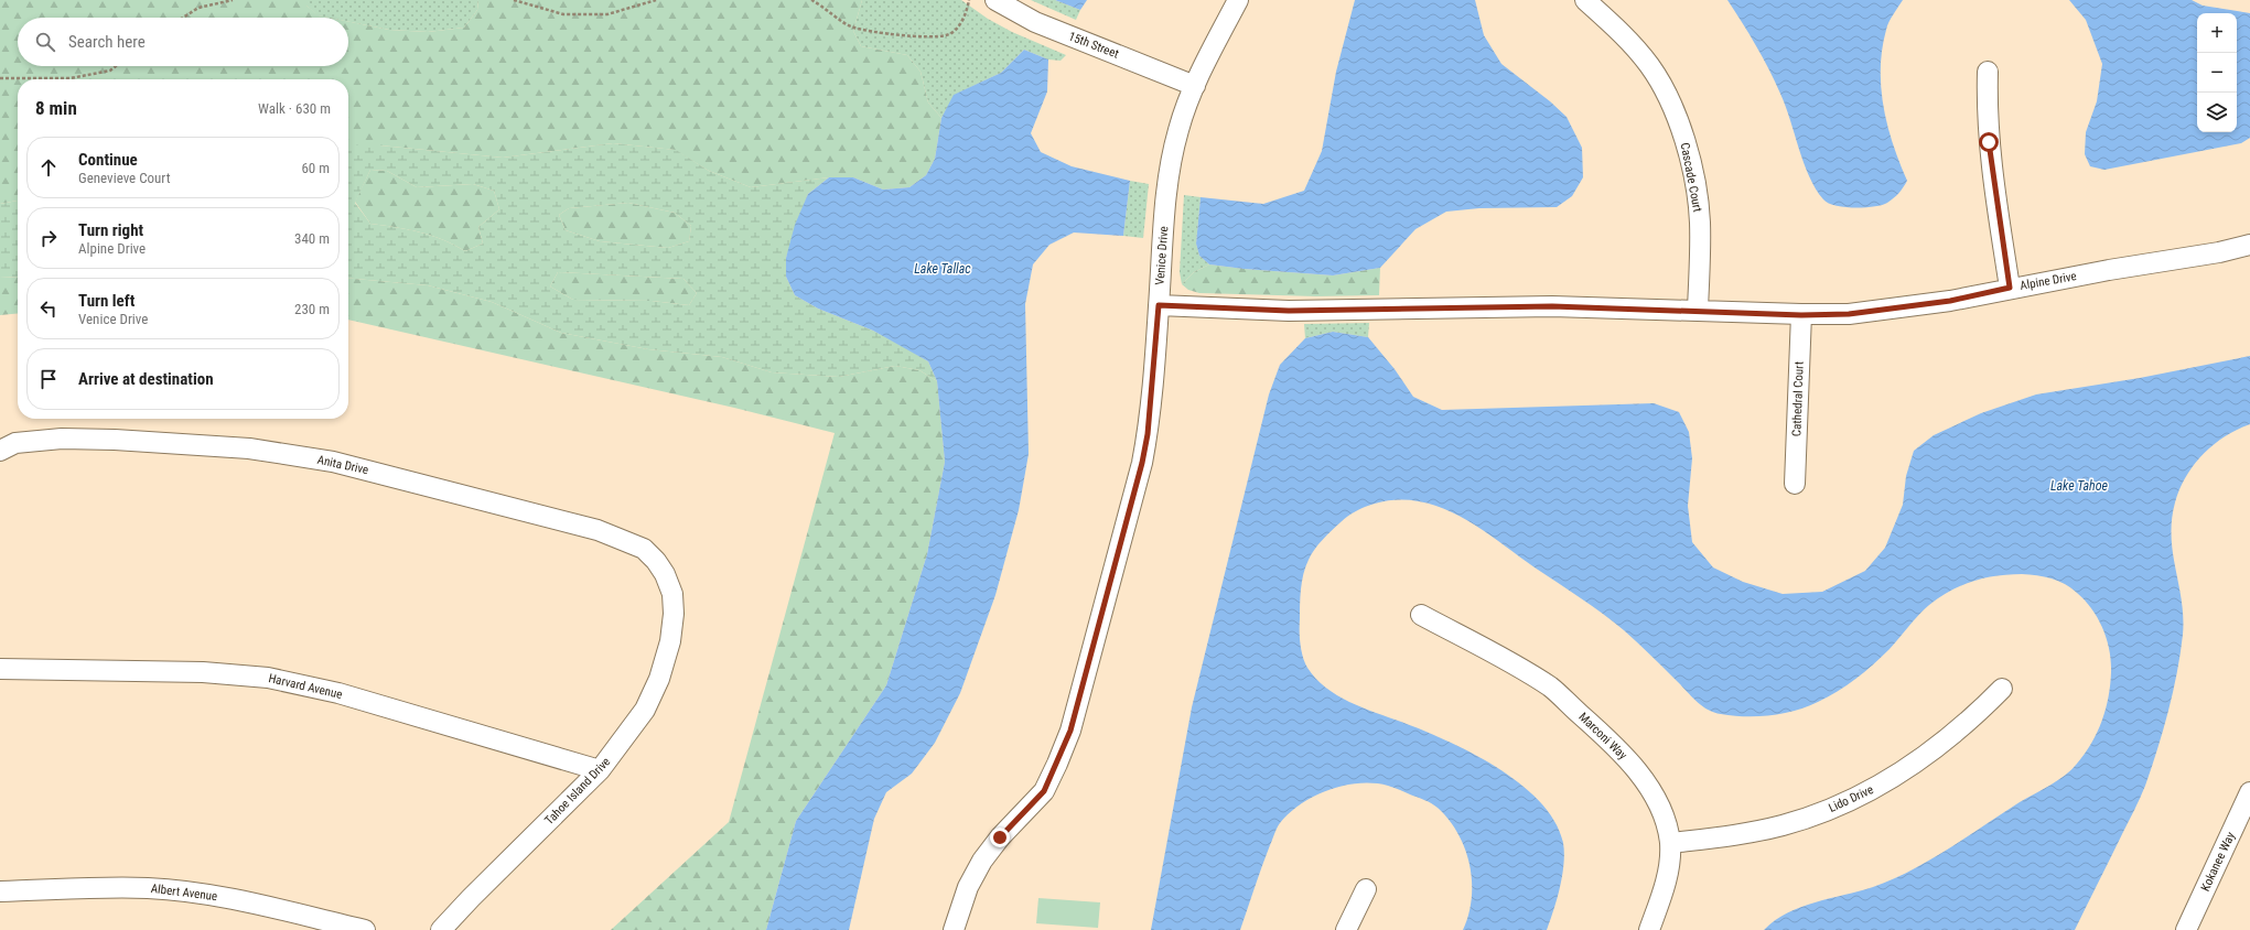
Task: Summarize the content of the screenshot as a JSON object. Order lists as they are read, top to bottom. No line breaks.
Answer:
{"streets":{"street":["15th Street","Cascade Court","Venice Drive","Alpine Drive","Cathedral Court","Anita Drive","Harvard Avenue","Marconi Way","Tahoe Island Drive","Lido Drive","Kokanee Way","Albert Avenue"]},"crossings":[["15th Street","Venice Drive"],["Cascade Court","Alpine Drive"],["Venice Drive","Alpine Drive"],["Alpine Drive","Cathedral Court"],["Anita Drive","Tahoe Island Drive"],["Harvard Avenue","Tahoe Island Drive"],["Marconi Way","Lido Drive"]],"water":["Lake Tallac","Lake Tahoe"],"page":{"map_buttons":["+","−"],"search":"Search here","heading":["8 min","Walk · 630 m"],"list":[["Continue","Genevieve Court","60 m"],["Turn right","Alpine Drive","340 m"],["Turn left","Venice Drive","230 m"],"Arrive at destination"]}}
